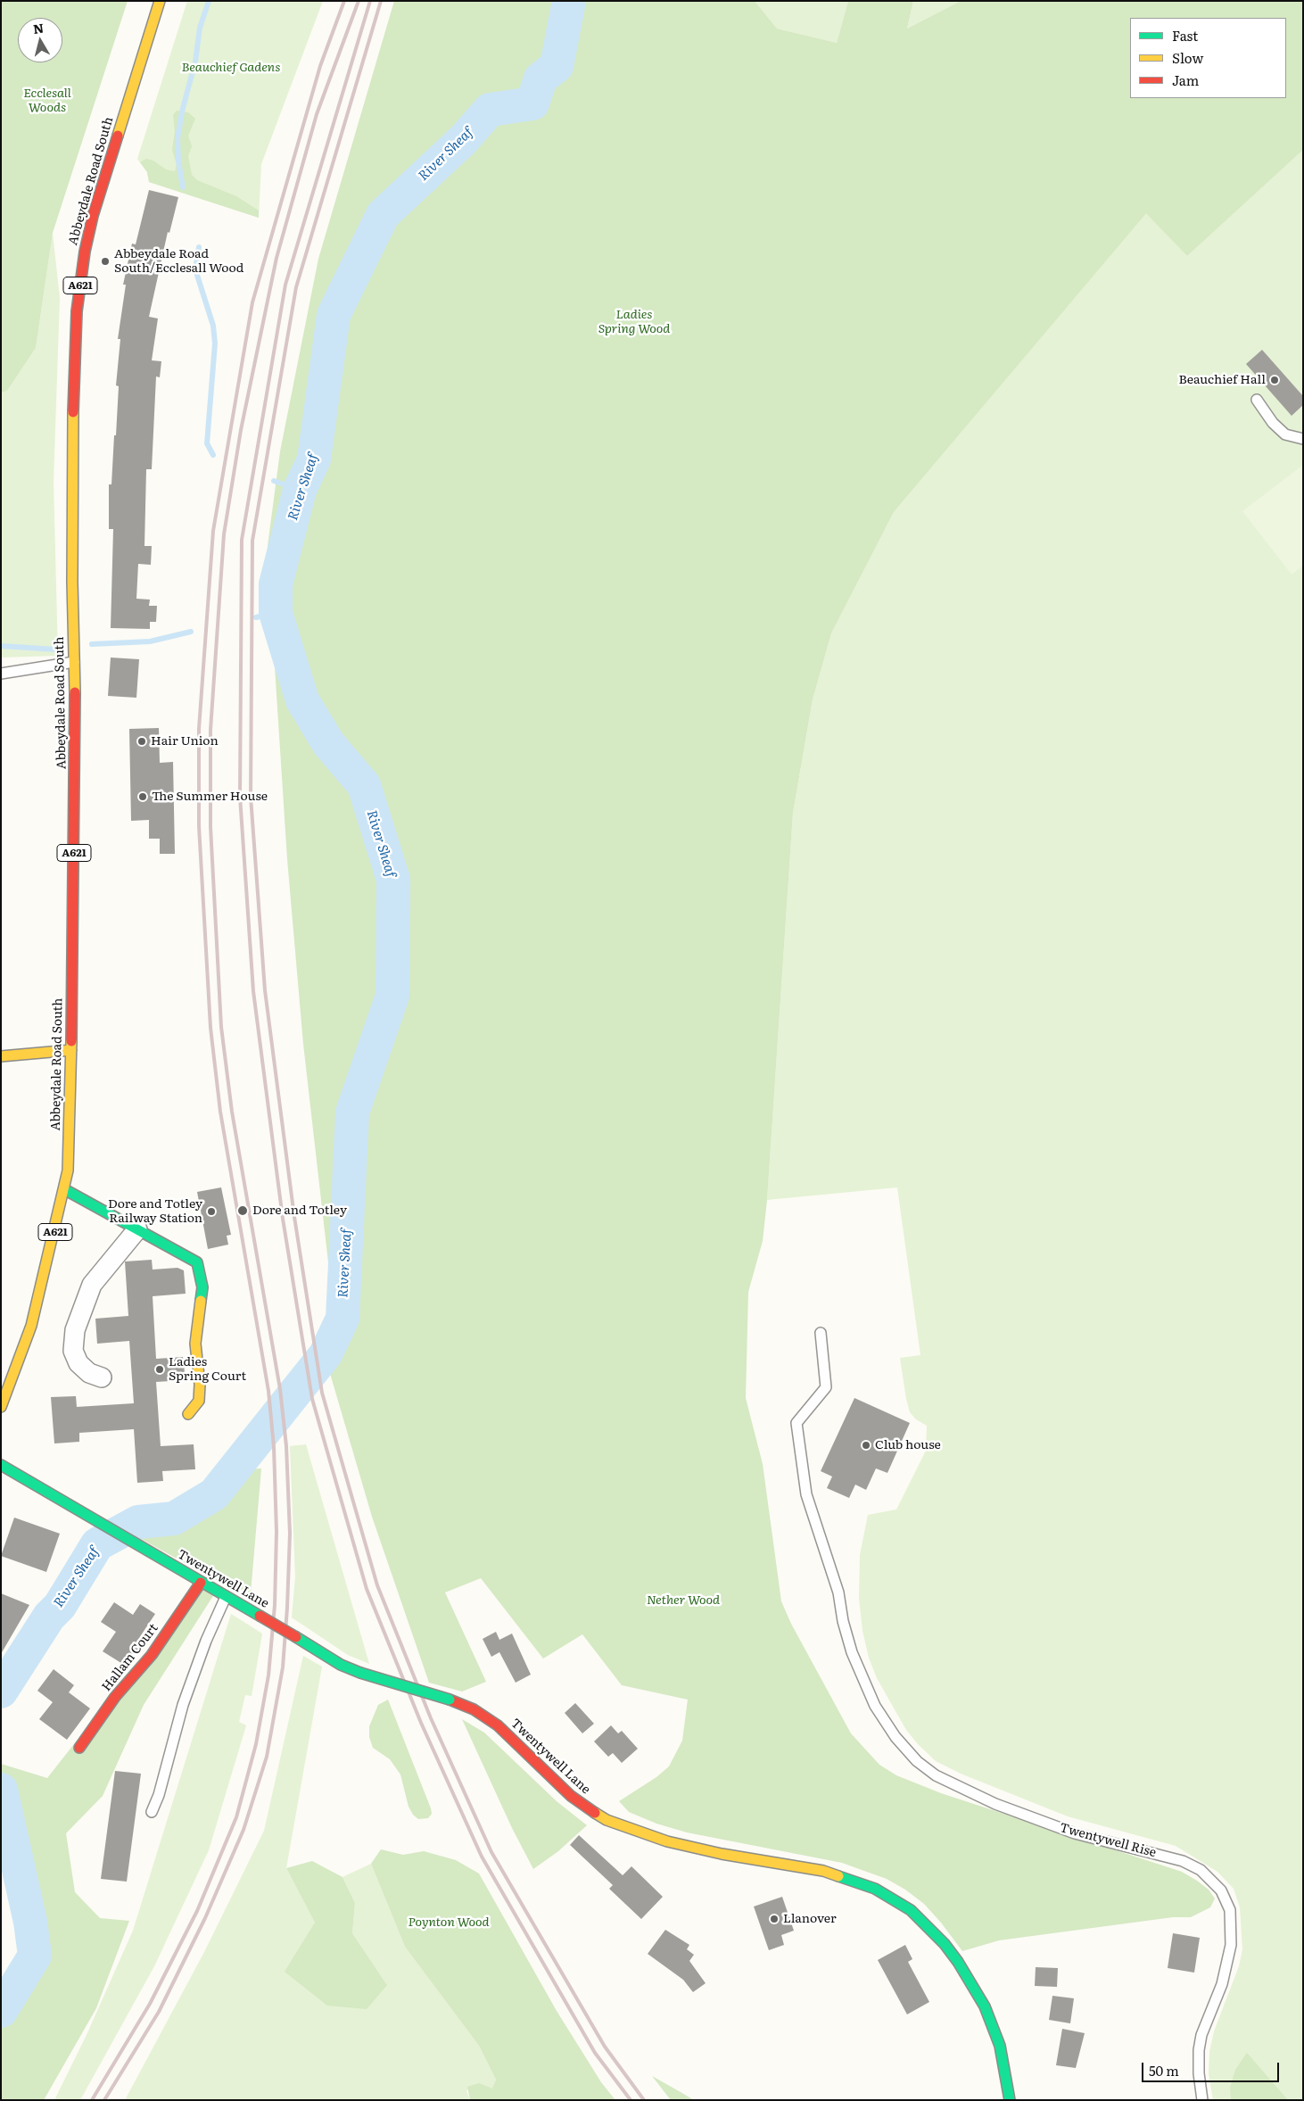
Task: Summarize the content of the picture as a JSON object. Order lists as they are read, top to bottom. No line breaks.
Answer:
{"streets":{"street":["Abbeydale Road South","A621","Twentywell Lane","Hallam Court"],"lane":["Twentywell Rise"]},"crossings":[["Twentywell Lane","Hallam Court"]],"water":["River Sheaf"],"parks":["Beauchief Gadens","Ecclesall Woods","Ladies Spring Wood","Nether Wood","Poynton Wood"],"places":["Abbeydale Road South/Ecclesall Wood","Beauchief Hall","Hair Union","The Summer House","Dore and Totley","Dore and Totley Railway Station","Ladies Spring Court","Club house","Llanover"],"legend":["Fast","Slow","Jam"],"scale_bar":"50 m","north":"top"}
